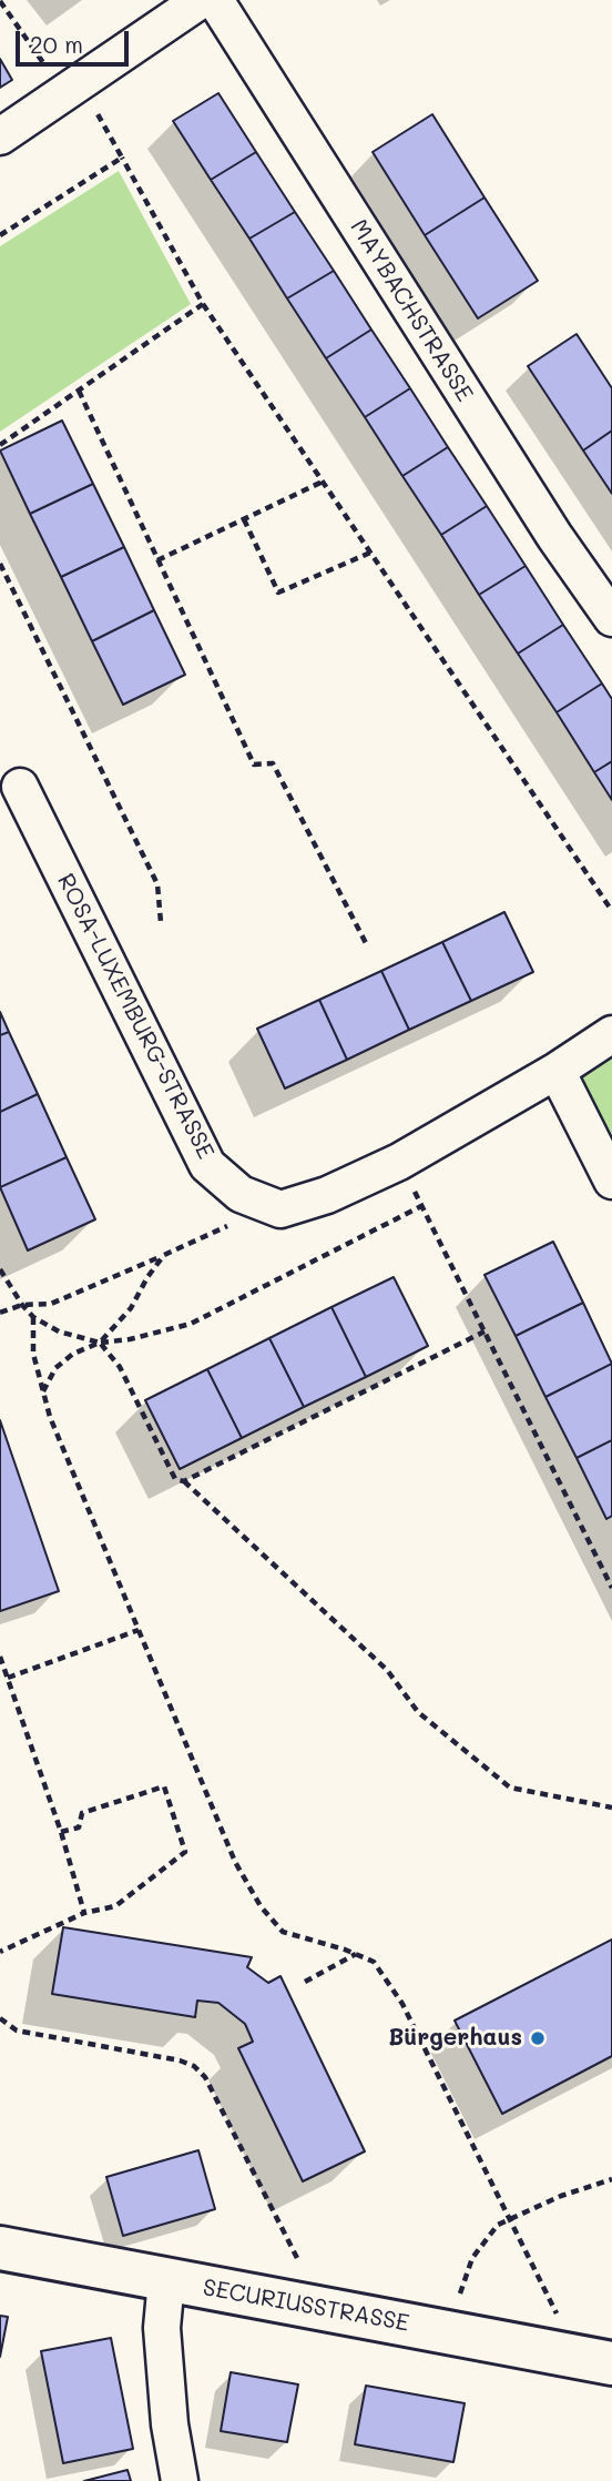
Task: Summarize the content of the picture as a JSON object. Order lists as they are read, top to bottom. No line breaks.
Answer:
{"streets":{"street":["MAYBACHSTRASSE","ROSA-LUXEMBURG-STRASSE","SECURIUSSTRASSE"]},"places":["Bürgerhaus"],"scale_bar":"20 m"}
